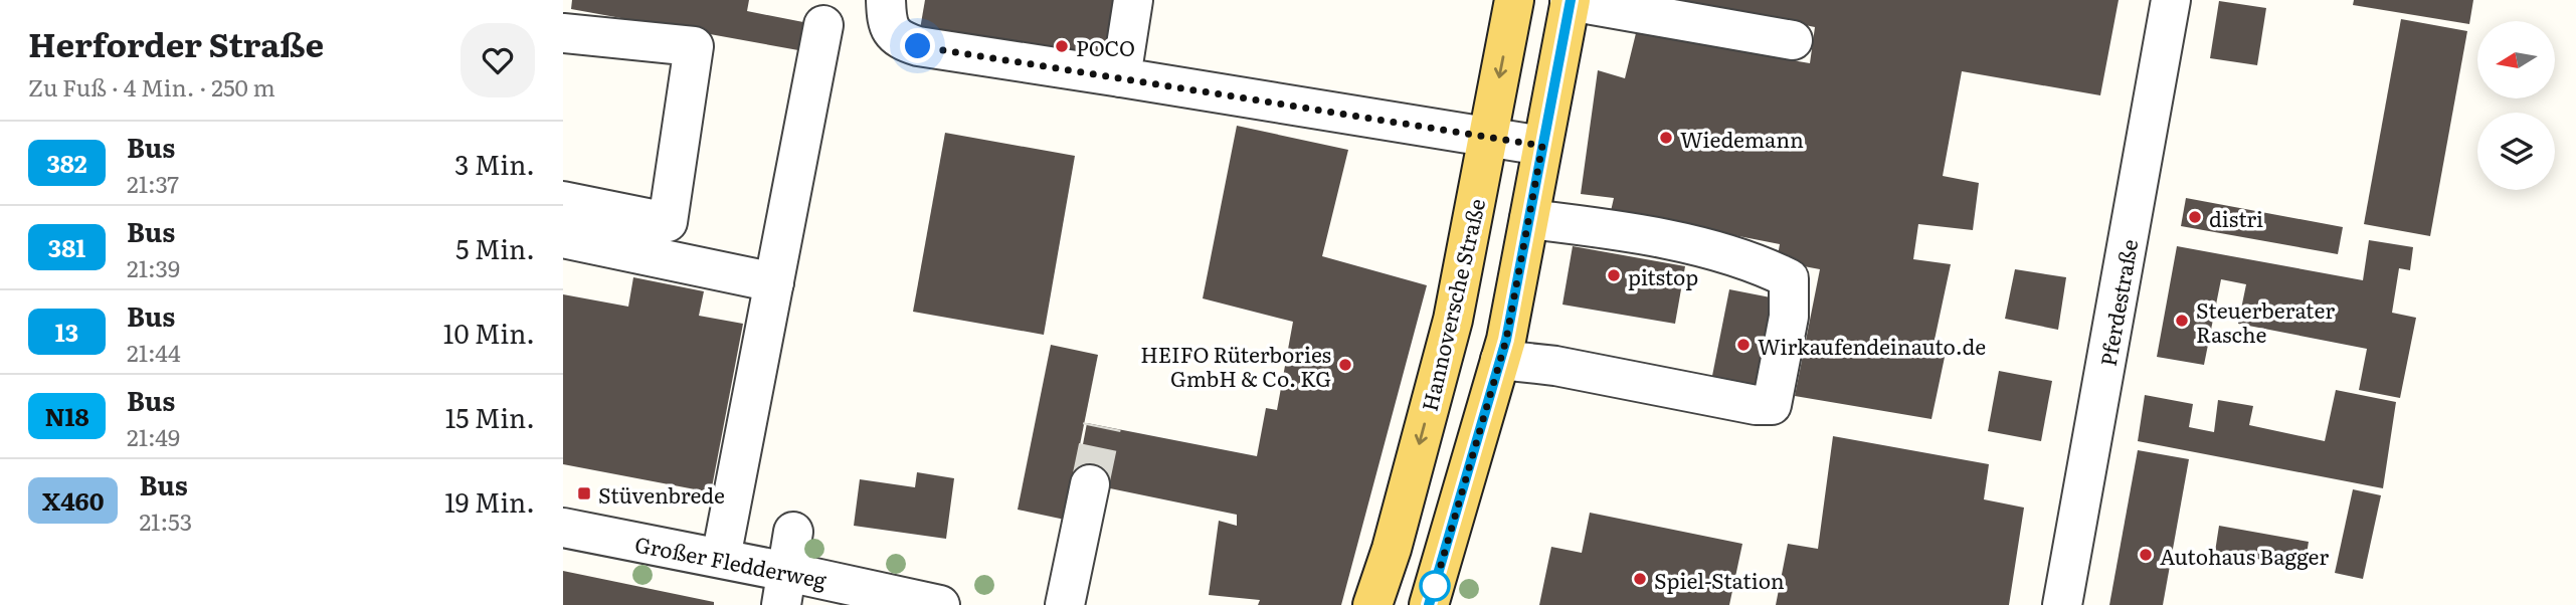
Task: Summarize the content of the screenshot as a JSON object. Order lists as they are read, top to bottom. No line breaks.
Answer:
{"streets":{"main road":["Hannoversche Straße"],"street":["Pferdestraße","Großer Fledderweg"]},"places":{"other":["POCO","Wiedemann","distri","pitstop","Steuerberater Rasche","Wirkaufendeinauto.de","HEIFO Rüterbories GmbH & Co. KG","Autohaus Bagger","Spiel-Station"],"transit":["Stüvenbrede"]},"lines":["bus line 382"],"north":"left","page":{"heading":["Herforder Straße","Zu Fuß · 4 Min. · 250 m"],"list":[{"mark":"382","name":"Bus","note":"21:37","value":"3 Min."},{"mark":"381","name":"Bus","note":"21:39","value":"5 Min."},{"mark":"13","name":"Bus","note":"21:44","value":"10 Min."},{"mark":"N18","name":"Bus","note":"21:49","value":"15 Min."},{"mark":"X460","name":"Bus","note":"21:53","value":"19 Min."}]}}
